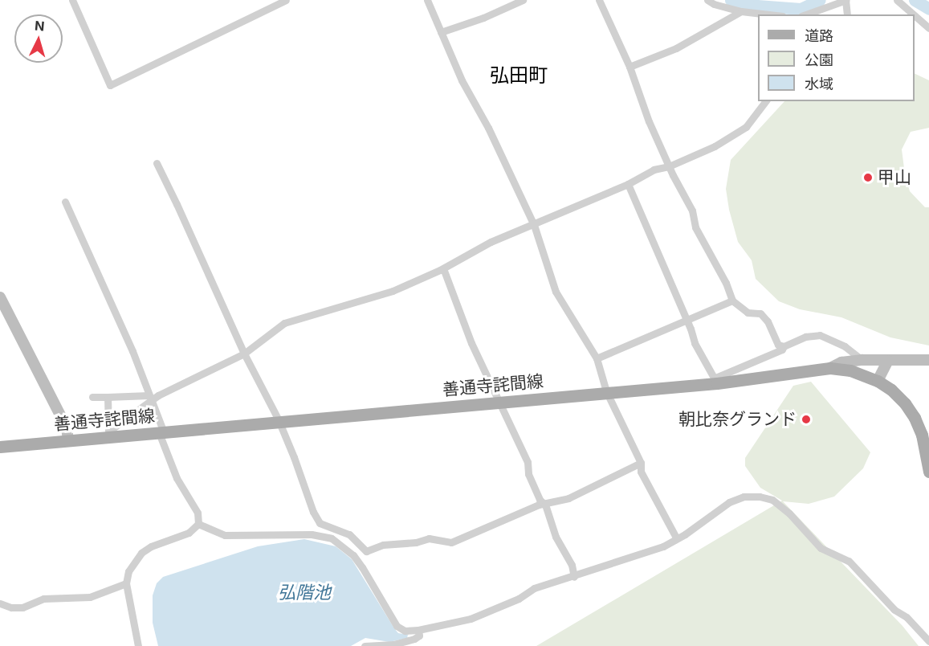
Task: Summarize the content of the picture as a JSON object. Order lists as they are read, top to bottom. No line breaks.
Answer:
{"streets":{"main road":["善通寺詫間線"]},"districts":["弘田町"],"water":["弘階池"],"places":["甲山","朝比奈グランド"],"legend":["道路","公園","水域"],"north":"top"}
